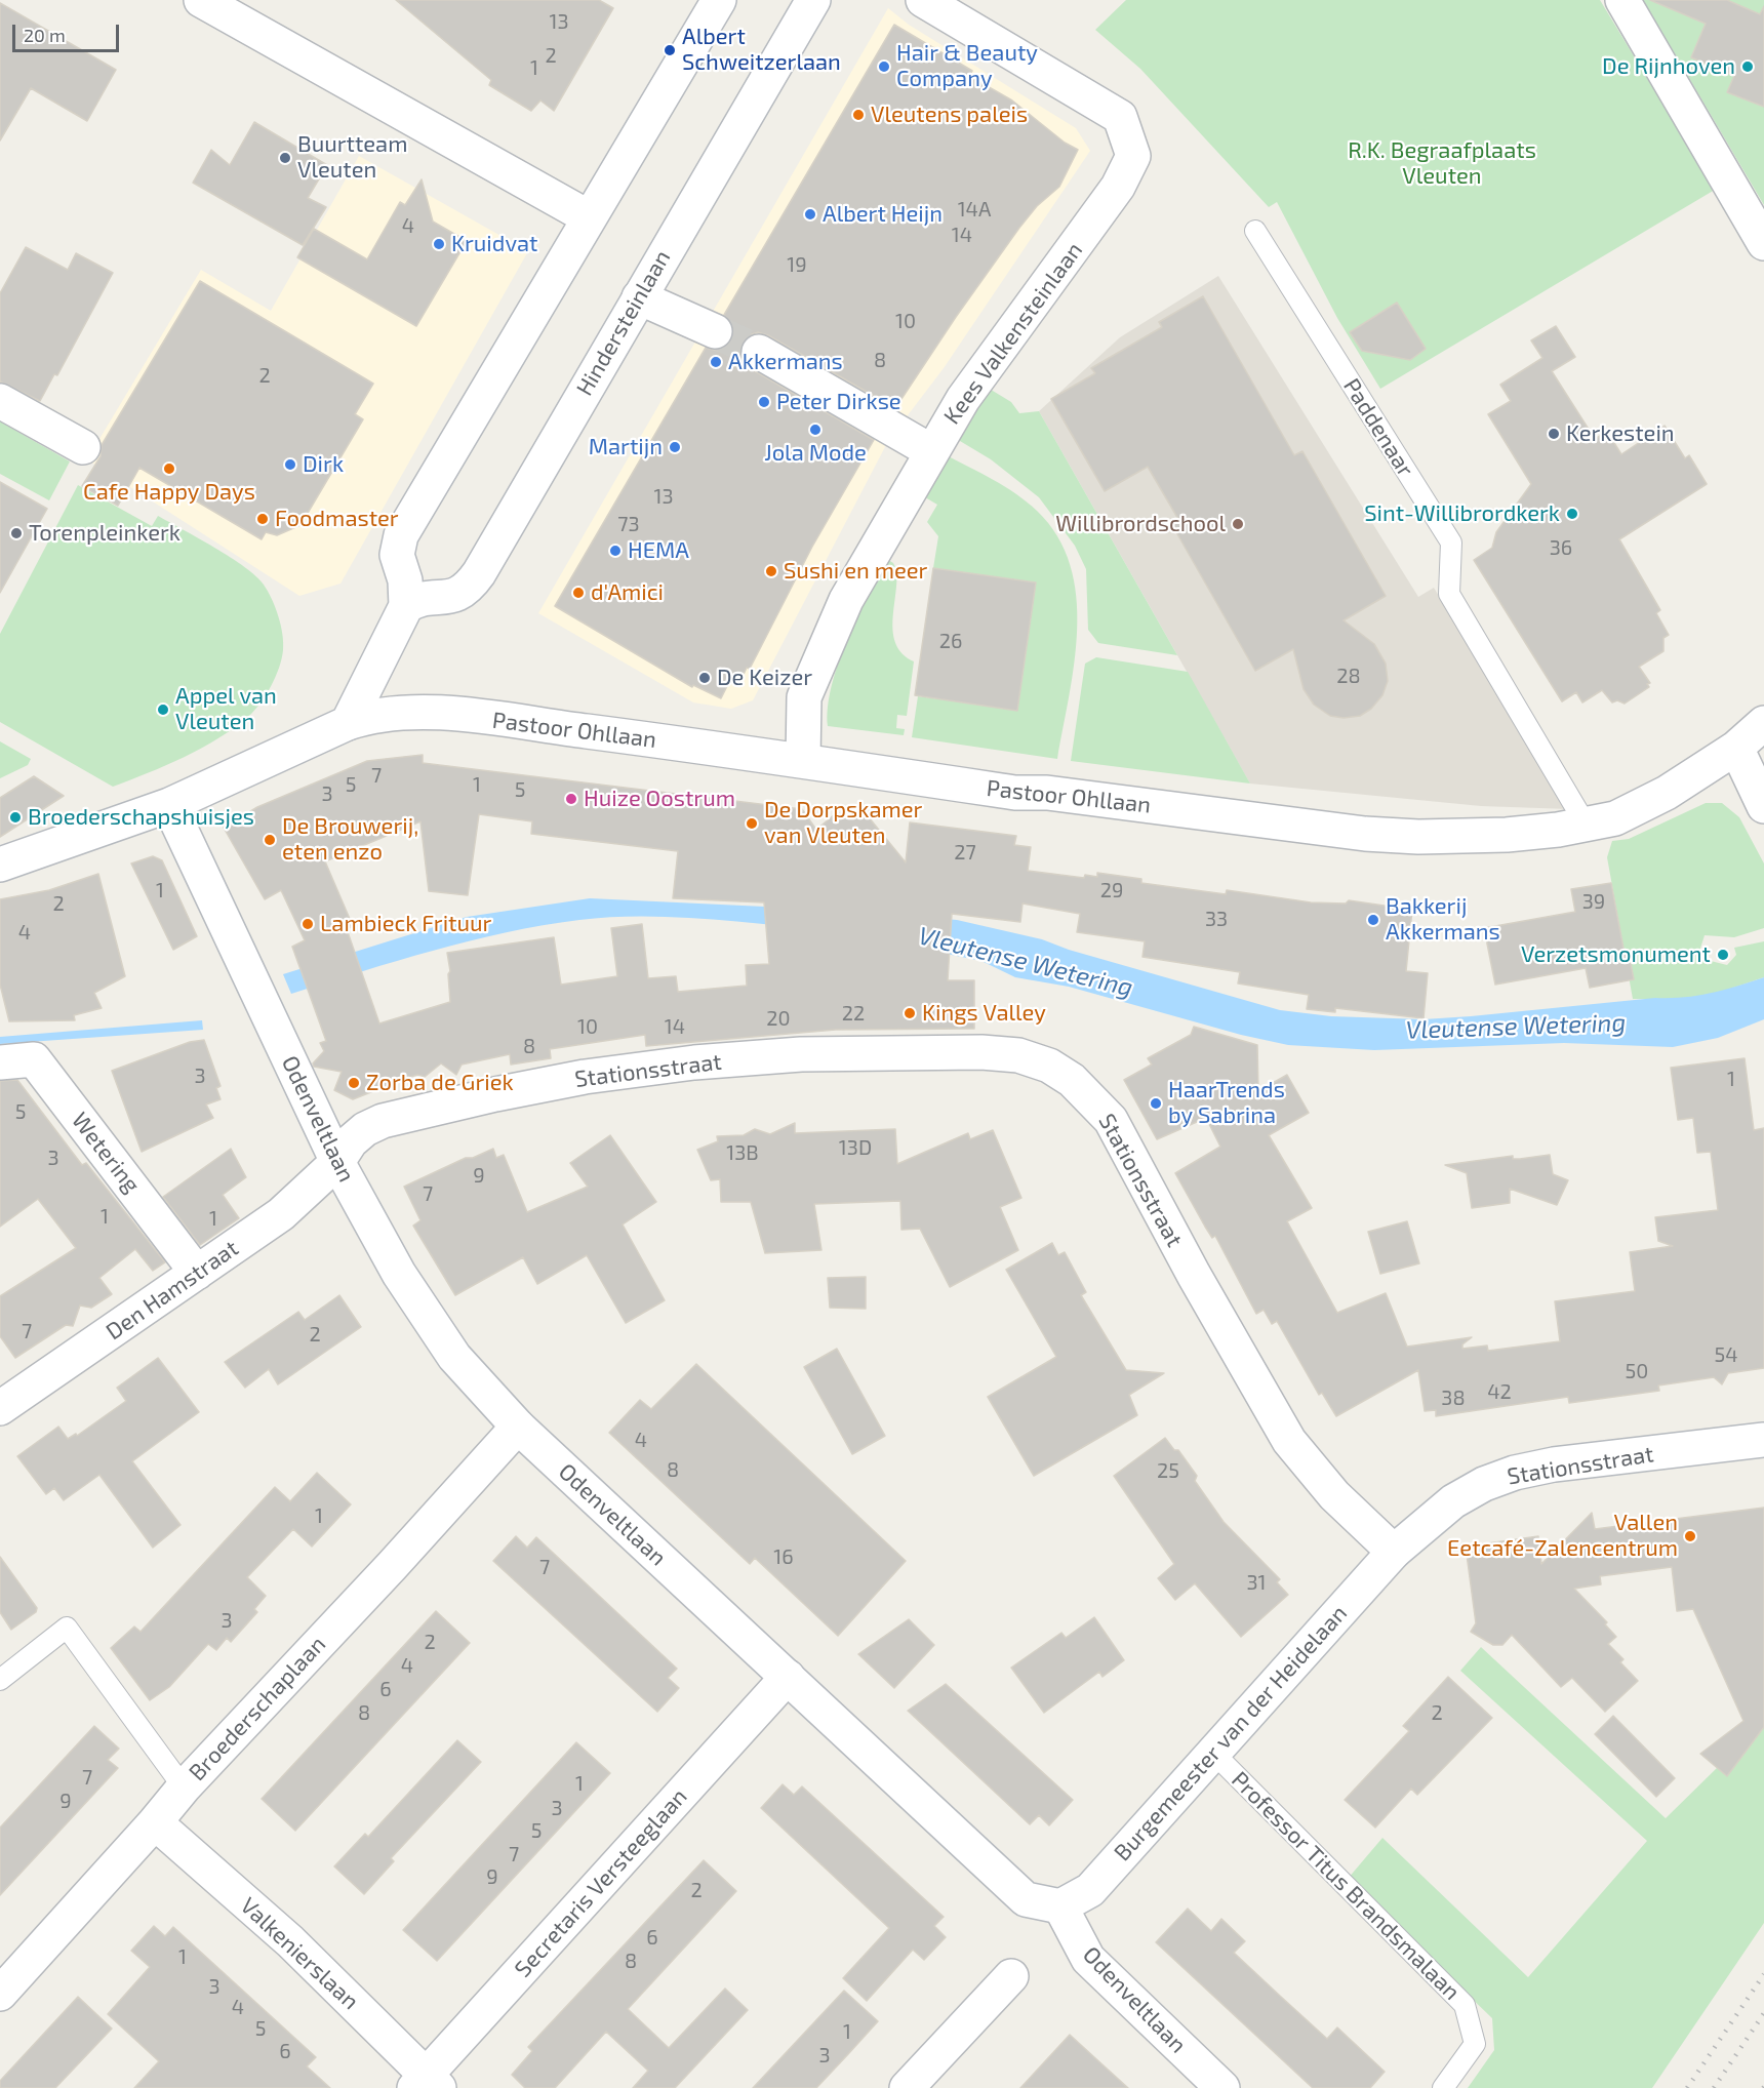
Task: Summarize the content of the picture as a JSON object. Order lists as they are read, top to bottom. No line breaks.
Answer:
{"streets":{"street":["Hindersteinlaan","Kees Valkensteinlaan","Pastoor Ohllaan","Stationsstraat","Odenveltlaan","Wetering","Den Hamstraat","Broederschaplaan","Burgemeester van der Heidelaan","Secretaris Versteeglaan","Valkenierslaan"],"lane":["Paddenaar","Professor Titus Brandsmalaan"]},"crossings":[["Kees Valkensteinlaan","Pastoor Ohllaan"],["Paddenaar","Pastoor Ohllaan"],["Stationsstraat","Odenveltlaan"],["Stationsstraat","Den Hamstraat"],["Stationsstraat","Burgemeester van der Heidelaan"],["Odenveltlaan","Den Hamstraat"],["Odenveltlaan","Broederschaplaan"],["Odenveltlaan","Burgemeester van der Heidelaan"],["Odenveltlaan","Secretaris Versteeglaan"],["Wetering","Den Hamstraat"],["Broederschaplaan","Valkenierslaan"],["Burgemeester van der Heidelaan","Professor Titus Brandsmalaan"],["Secretaris Versteeglaan","Valkenierslaan"]],"water":["Vleutense Wetering"],"parks":["R.K. Begraafplaats Vleuten"],"places":["Albert Schweitzerlaan","Hair & Beauty Company","De Rijnhoven","Vleutens paleis","Buurtteam Vleuten","Albert Heijn","Kruidvat","Akkermans","Peter Dirkse","Jola Mode","Kerkestein","Martijn","Dirk","Cafe Happy Days","Sint-Willibrordkerk","Foodmaster","Willibrordschool","Torenpleinkerk","HEMA","Sushi en meer","d'Amici","De Keizer","Appel van Vleuten","Huize Oostrum","Broederschapshuisjes","De Dorpskamer van Vleuten","De Brouwerij, eten enzo","Bakkerij Akkermans","Lambieck Frituur","Verzetsmonument","Kings Valley","Zorba de Griek","HaarTrends by Sabrina","Vallen Eetcafé-Zalencentrum"],"house_numbers":["13","2","1","14A","4","14","19","10","8","2","13","73","36","26","28","7","5","1","5","3","27","1","29","39","2","33","4","22","20","10","14","8","3","1","5","13D","13B","3","9","7","1","1","7","2","54","50","42","38","4","8","25","1","16","7","31","3","2","4","6","8","2","7","1","9","3","5","7","9","2","6","1","8","3","4","5","1","6","3"],"scale_bar":"20 m"}
